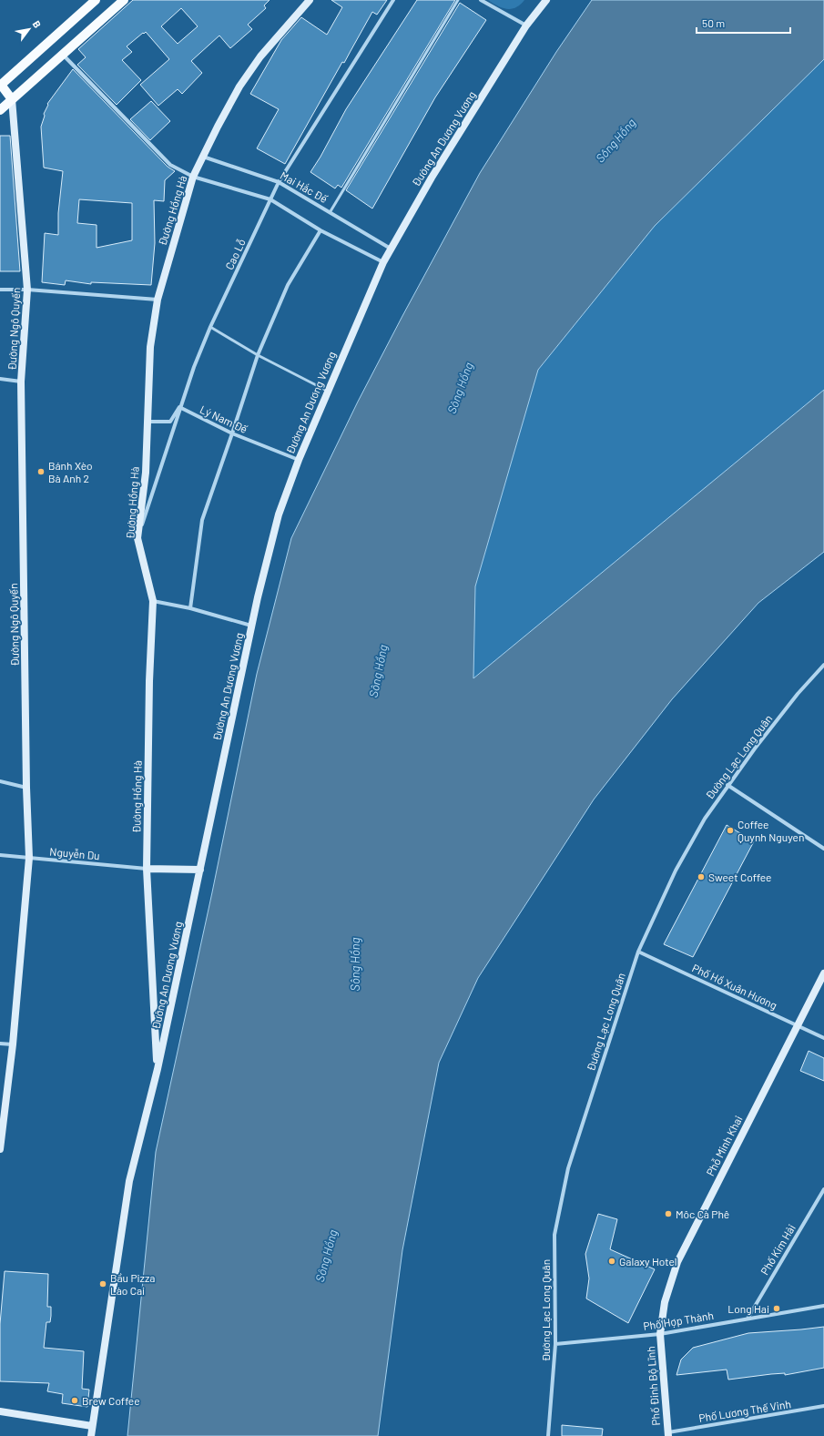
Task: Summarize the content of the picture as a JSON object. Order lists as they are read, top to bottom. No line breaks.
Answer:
{"streets":{"street":["Đường An Dương Vương","Mai Hắc Đế","Đường Hồng Hà","Cao Lỗ","Đường Ngô Quyến","Lý Nam Đế","Đường Lạc Long Quân","Nguyễn Du","Phố Hồ Xuân Hương","Phỗ Minh Khai","Phố Kim Hải","Phố Hợp Thành","Phố Đinh Bộ Lĩnh","Phố Lương Thế Vinh"]},"crossings":[["Đường An Dương Vương","Mai Hắc Đế"],["Đường An Dương Vương","Đường Hồng Hà"],["Đường An Dương Vương","Lý Nam Đế"],["Mai Hắc Đế","Đường Hồng Hà"],["Mai Hắc Đế","Cao Lỗ"],["Đường Hồng Hà","Cao Lỗ"],["Đường Hồng Hà","Nguyễn Du"],["Cao Lỗ","Lý Nam Đế"],["Đường Ngô Quyến","Nguyễn Du"],["Đường Lạc Long Quân","Phố Hồ Xuân Hương"],["Đường Lạc Long Quân","Phố Hợp Thành"],["Phố Hồ Xuân Hương","Phỗ Minh Khai"],["Phỗ Minh Khai","Phố Hợp Thành"],["Phỗ Minh Khai","Phố Đinh Bộ Lĩnh"],["Phố Kim Hải","Phố Hợp Thành"],["Phố Hợp Thành","Phố Đinh Bộ Lĩnh"],["Phố Đinh Bộ Lĩnh","Phố Lương Thế Vinh"]],"water":["Sông Hồng"],"places":["Bánh Xèo Bà Anh 2","Coffee Quynh Nguyen","Sweet Coffee","Môc Cà Phê","Galaxy Hotel","Bầu Pizza Lào Cai","Long Hai","Brew Coffee"],"scale_bar":"50 m","north":"top right"}
